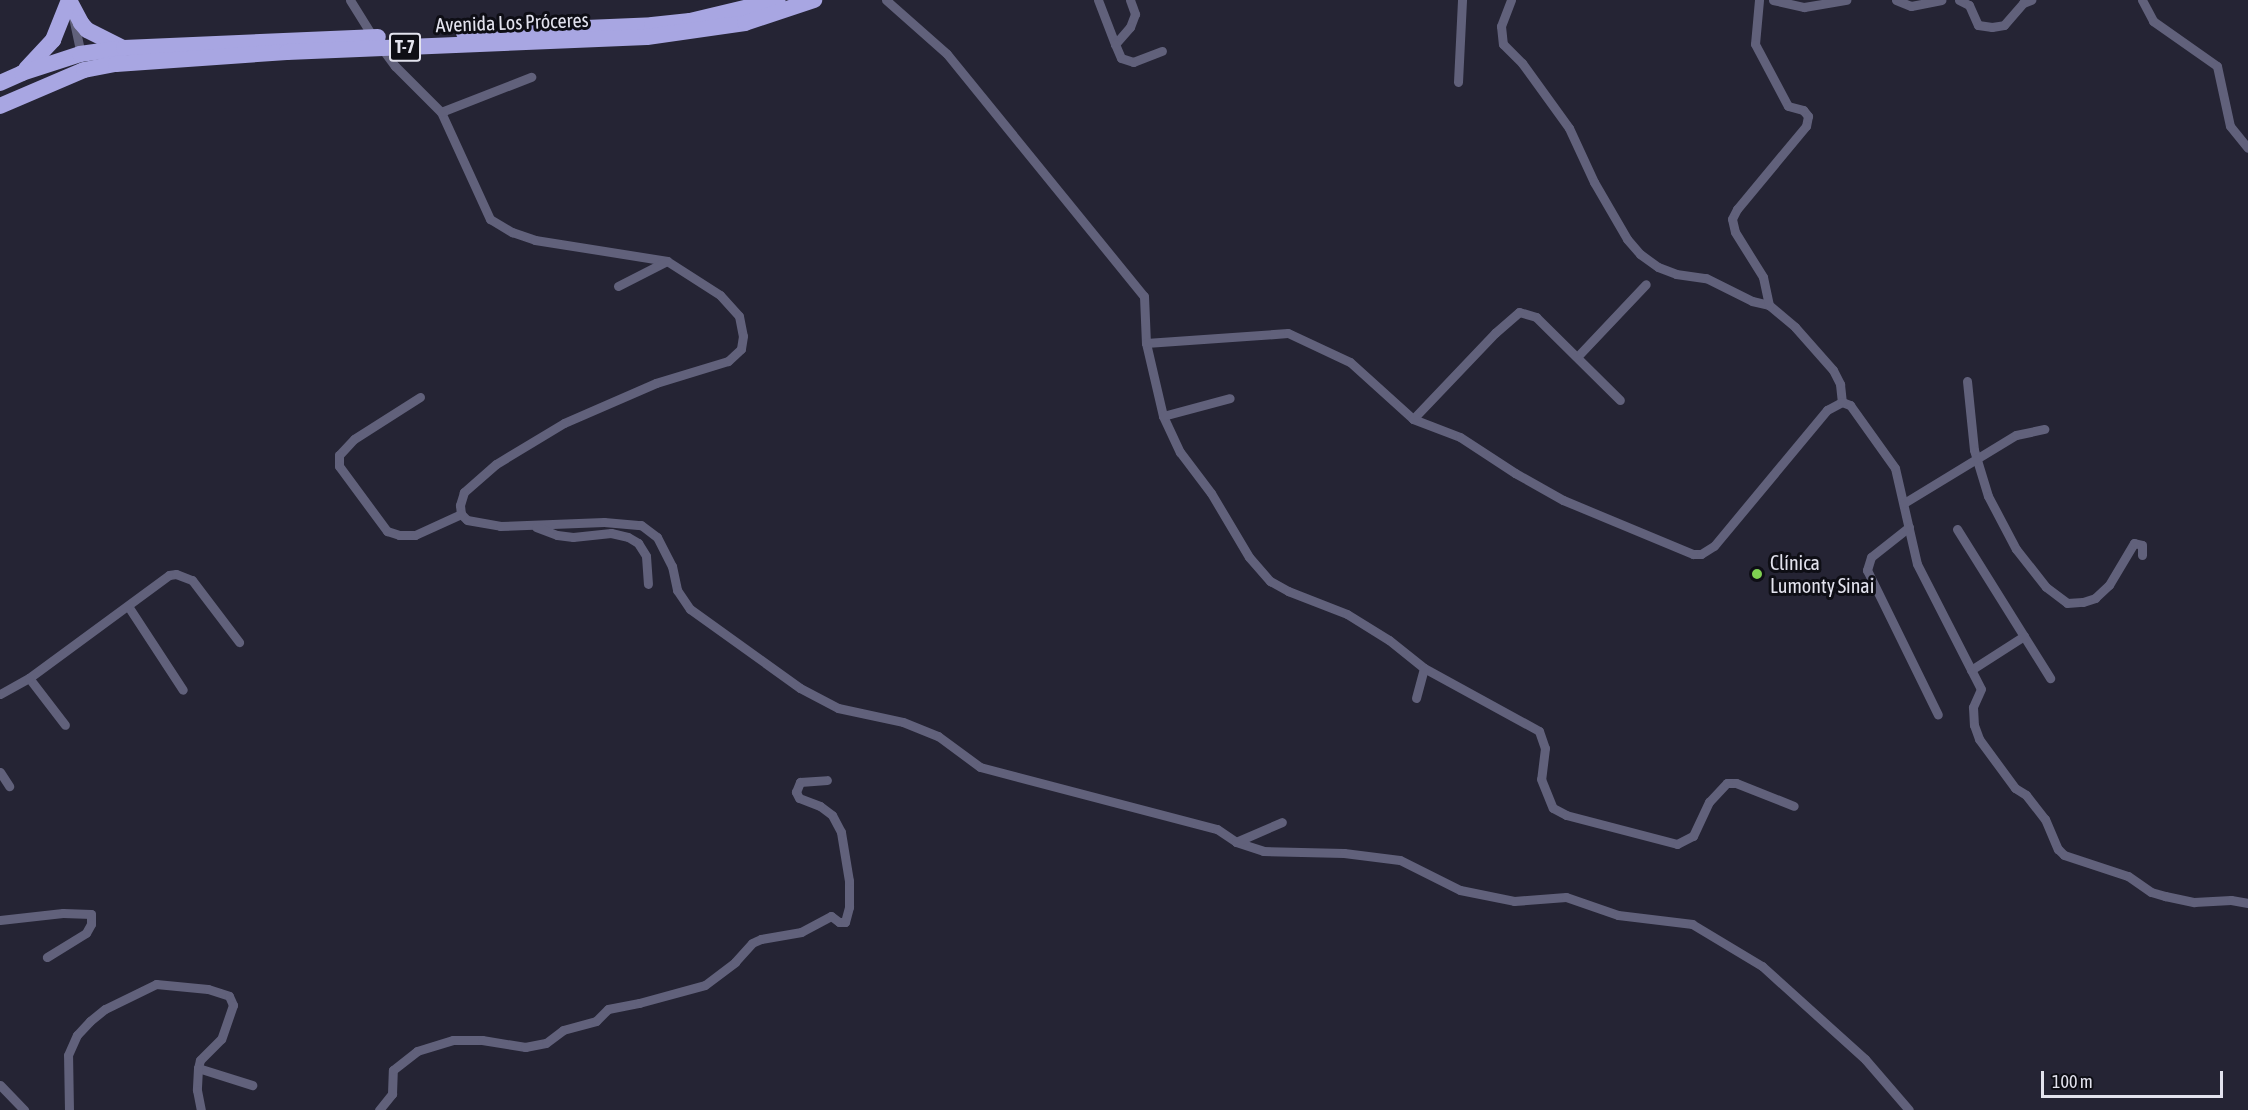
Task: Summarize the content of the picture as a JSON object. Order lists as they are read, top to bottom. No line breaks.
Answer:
{"streets":{"highway":["Avenida Los Próceres","T-7"]},"crossings":[["Avenida Los Próceres","T-7"]],"places":["Clínica Lumonty Sinai"],"scale_bar":"100 m"}
